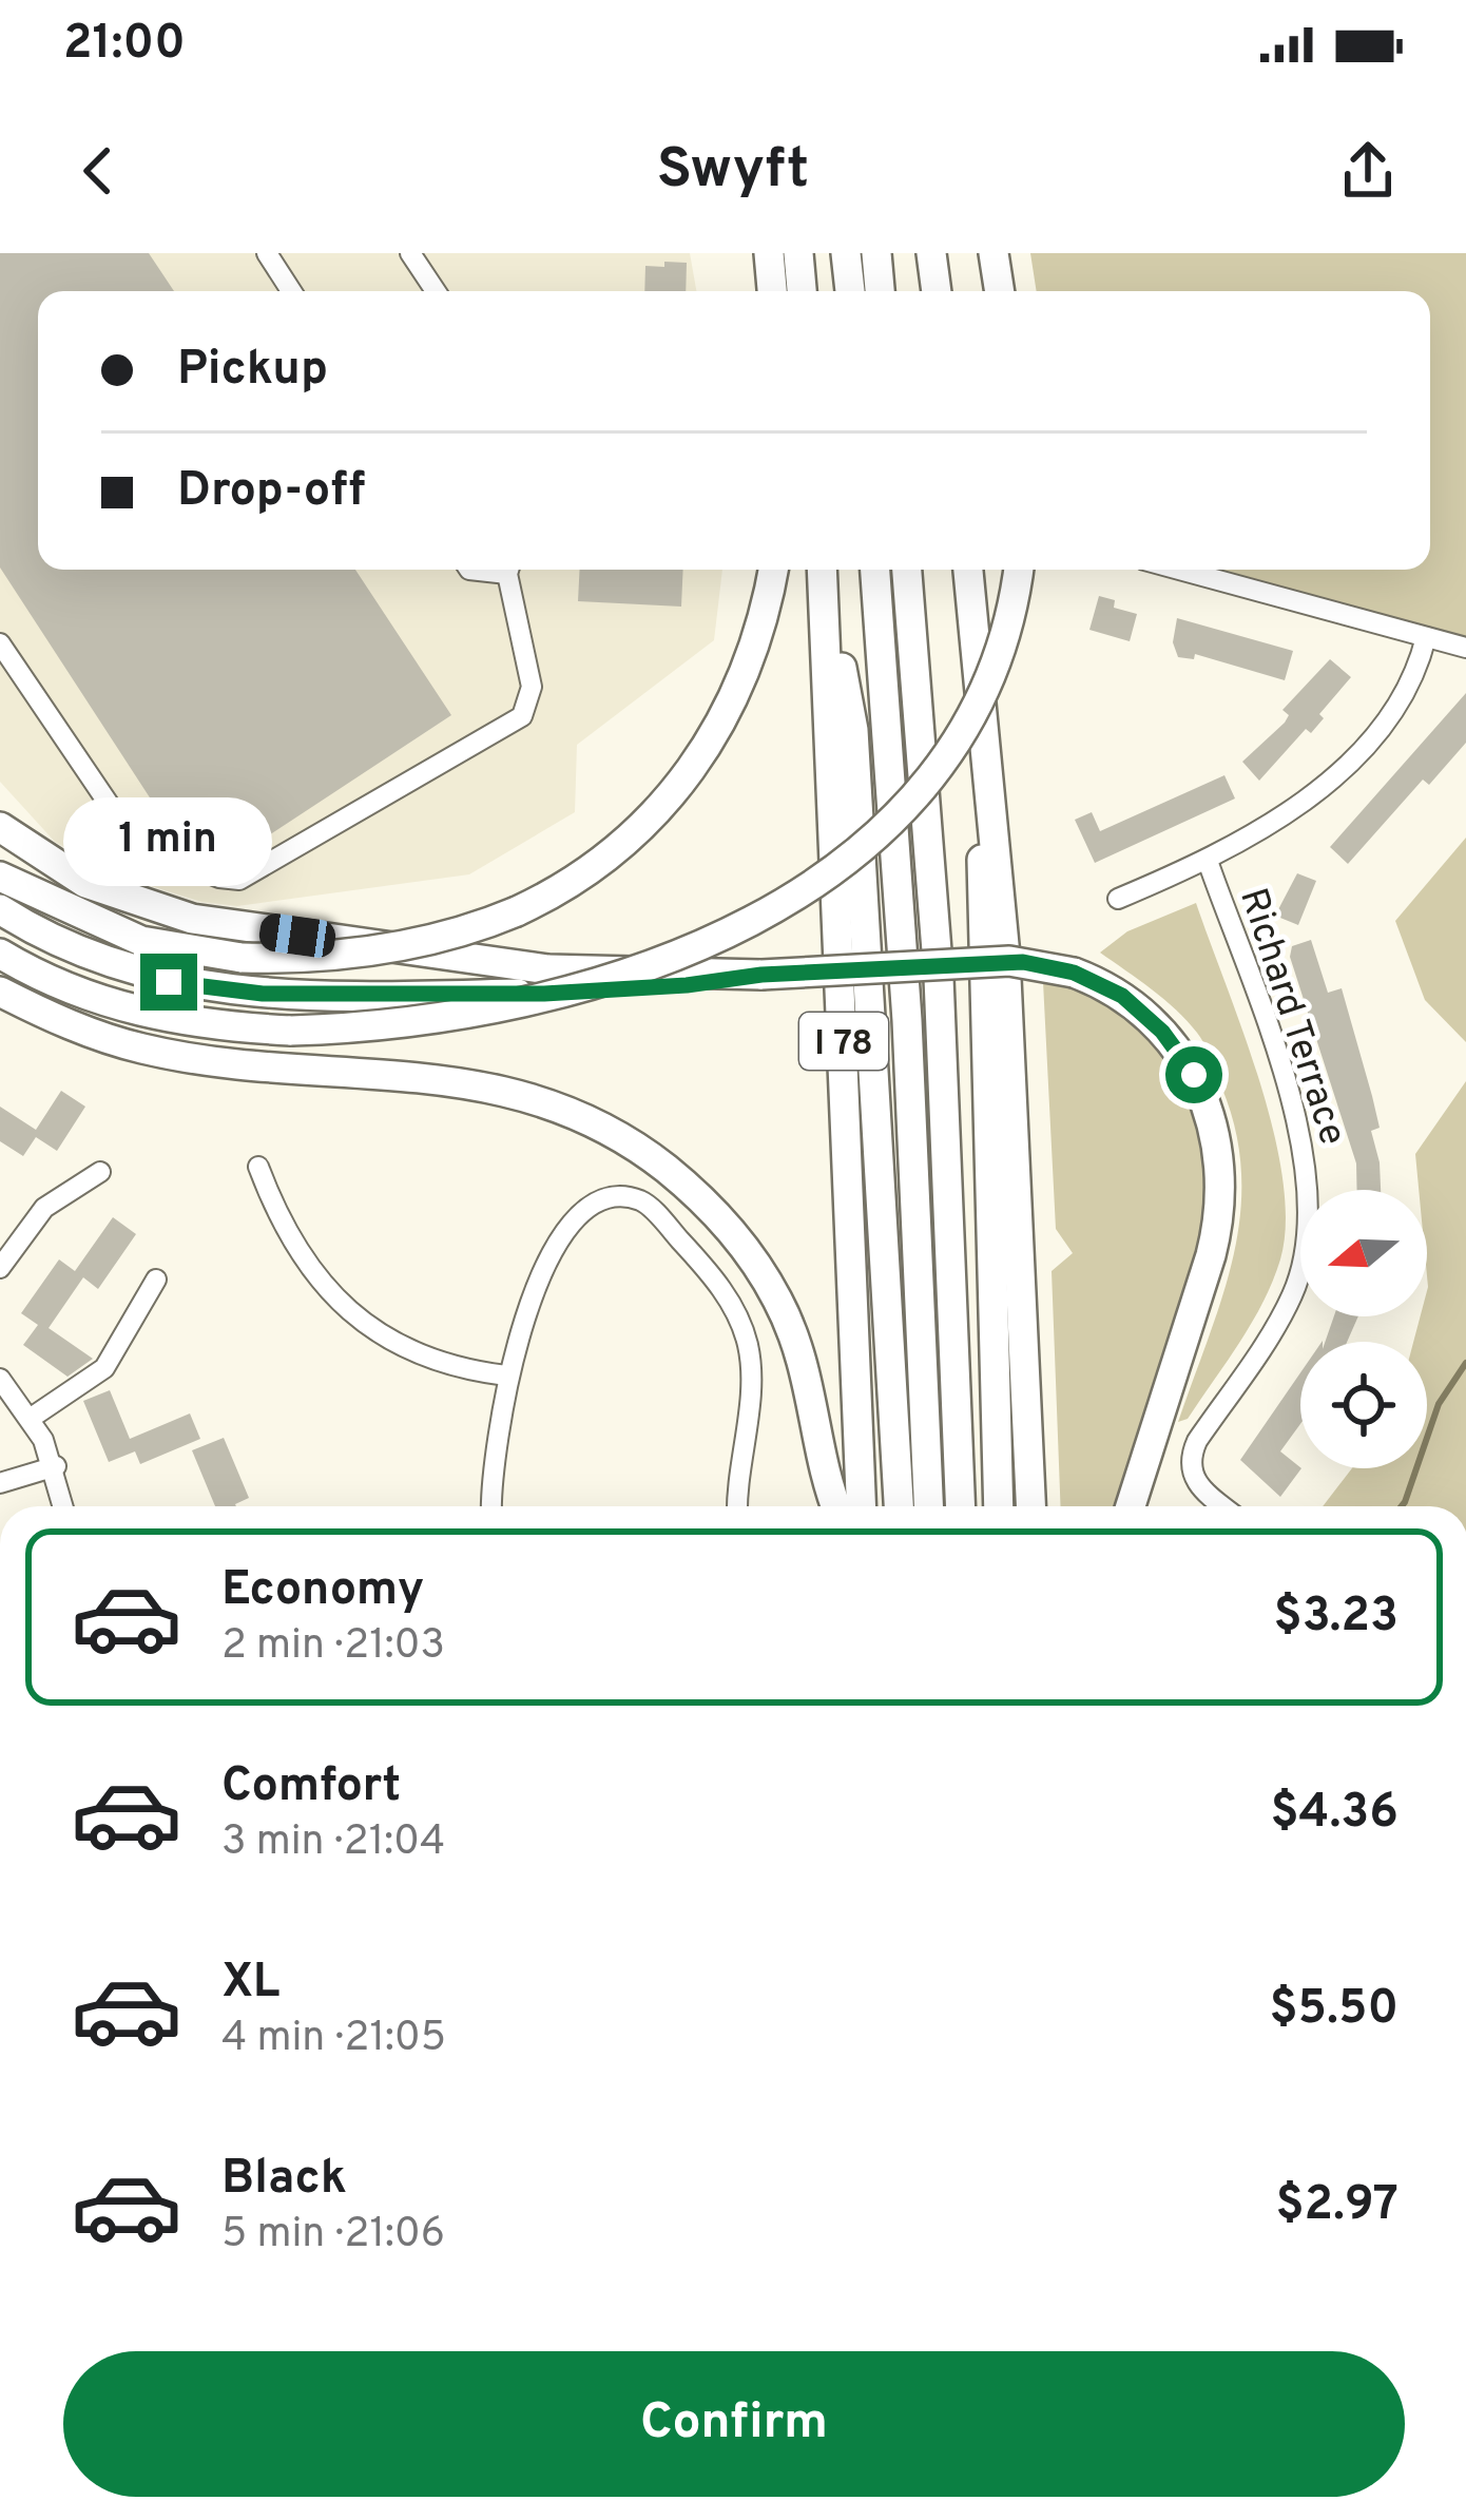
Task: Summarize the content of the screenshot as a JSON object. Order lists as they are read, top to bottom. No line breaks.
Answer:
{"streets":{"highway":["I 78"],"street":["Richard Terrace"]},"north":"left","page":{"status":"21:00","header":"Swyft","banner":["Pickup","Drop-off"],"bubble":"1 min","list":[{"name":"Economy","note":"2 min · 21:03","value":"$3.23"},{"name":"Comfort","note":"3 min · 21:04","value":"$4.36"},{"name":"XL","note":"4 min · 21:05","value":"$5.50"},{"name":"Black","note":"5 min · 21:06","value":"$2.97"}],"buttons":"Confirm"}}
